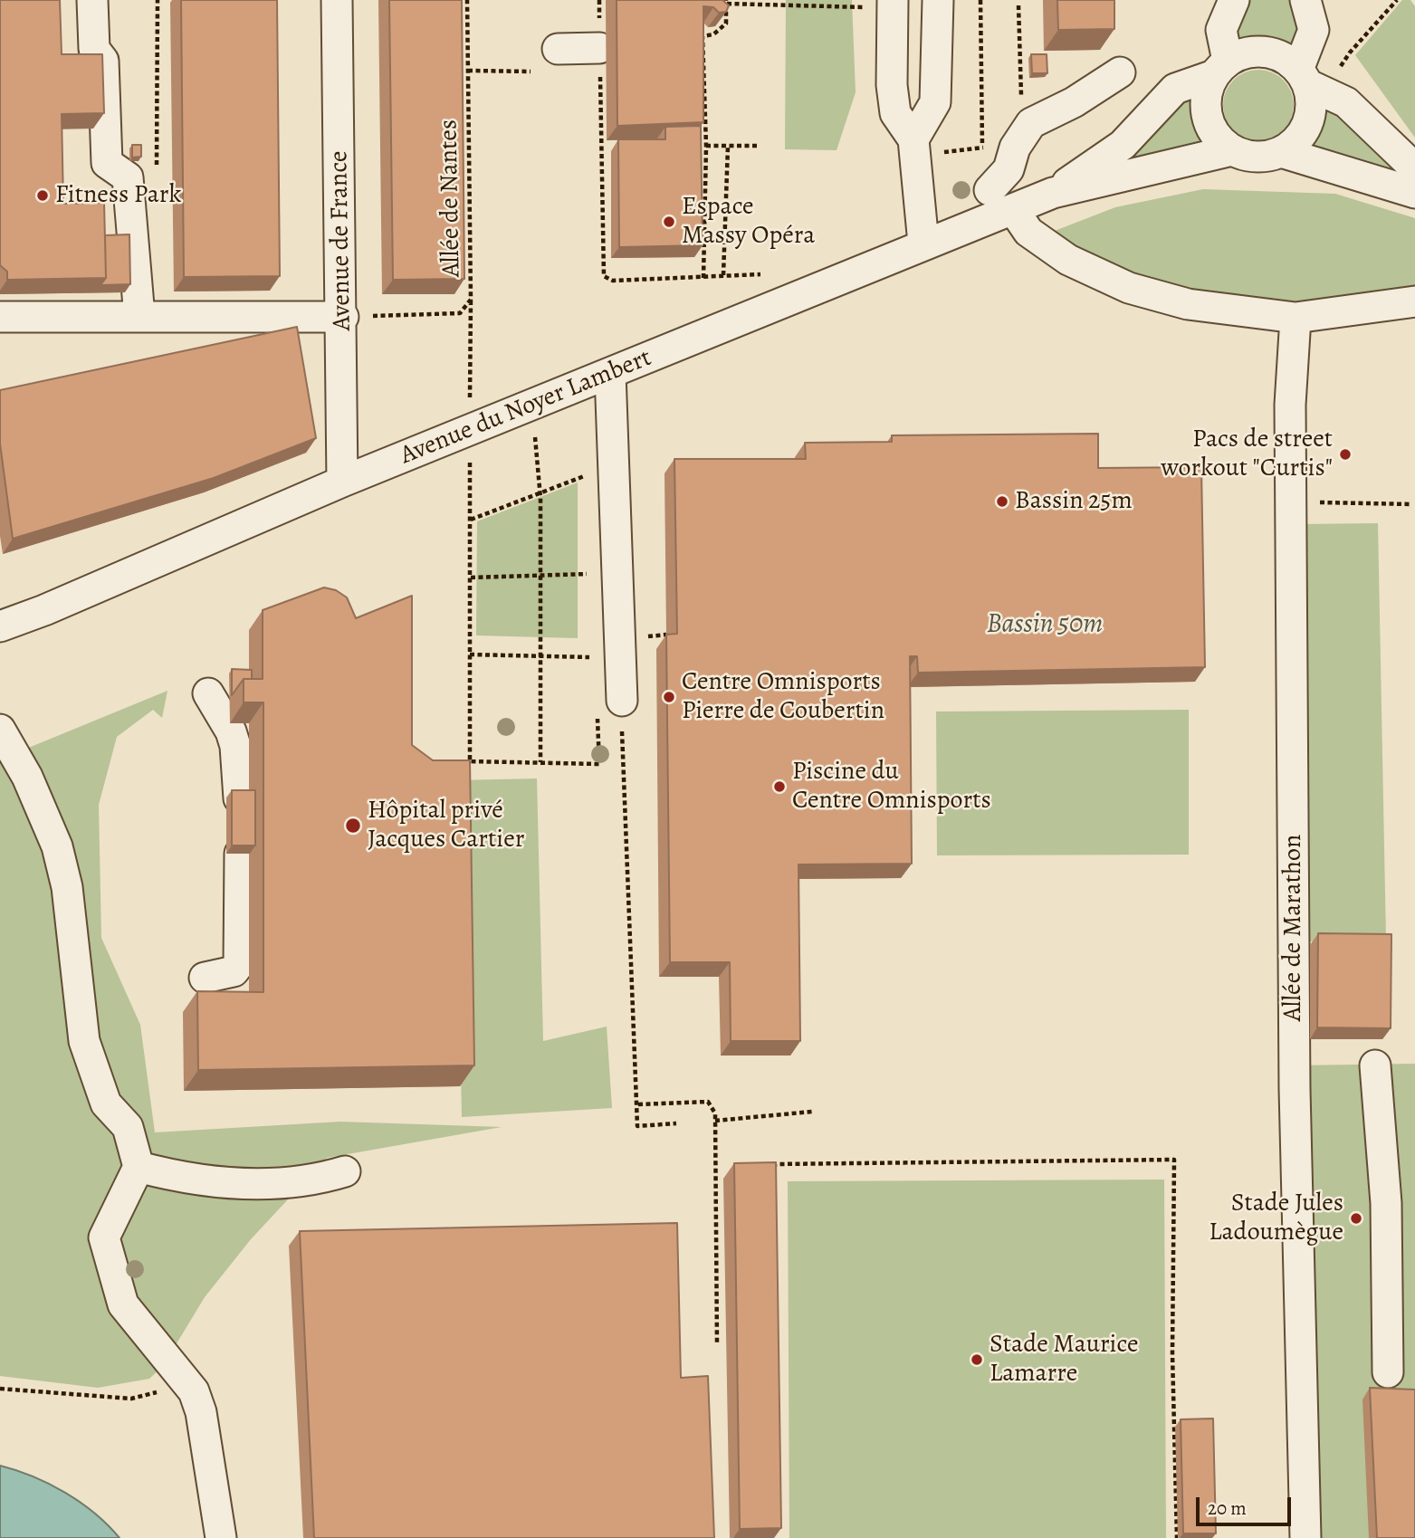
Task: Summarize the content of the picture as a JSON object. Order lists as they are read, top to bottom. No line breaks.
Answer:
{"streets":{"street":["Avenue de France","Avenue du Noyer Lambert","Allée de Marathon"],"path":["Allée de Nantes"]},"crossings":[["Allée de Nantes","Avenue de France"],["Avenue de France","Avenue du Noyer Lambert"]],"water":["Bassin 50m"],"places":["Fitness Park","Espace Massy Opéra","Pacs de street workout \"Curtis\"","Bassin 25m","Centre Omnisports Pierre de Coubertin","Piscine du Centre Omnisports","Hôpital privé Jacques Cartier","Stade Jules Ladoumègue","Stade Maurice Lamarre"],"scale_bar":"20 m"}
